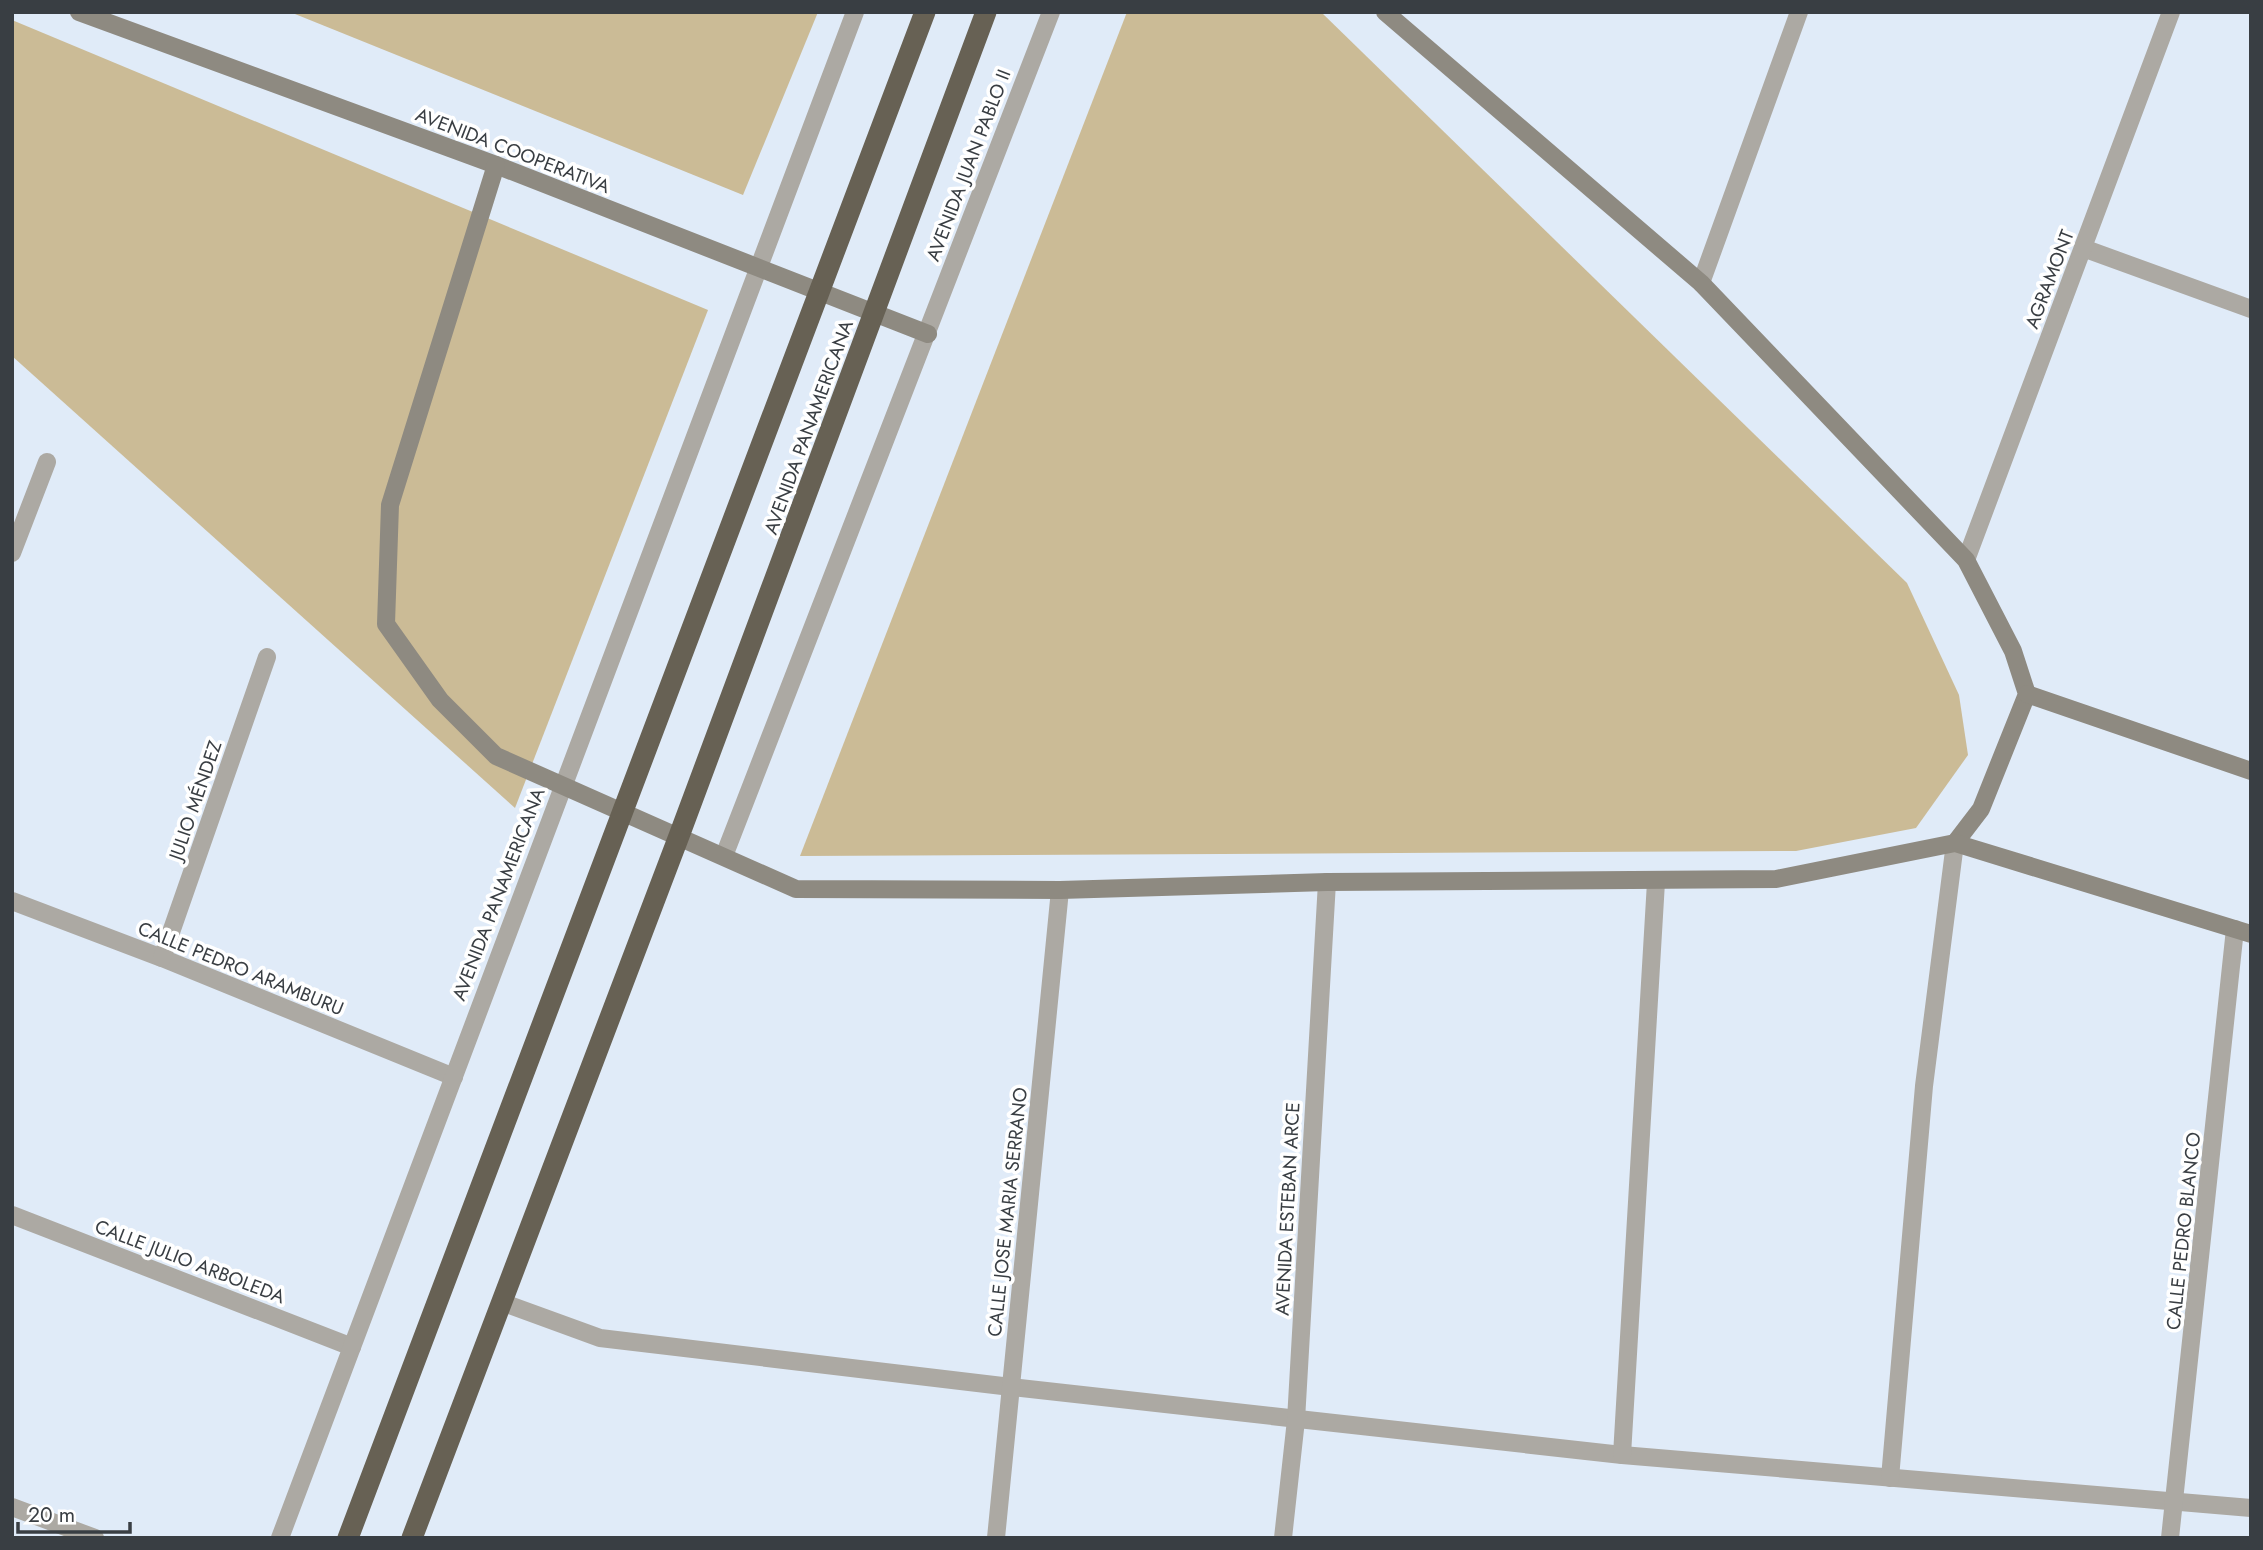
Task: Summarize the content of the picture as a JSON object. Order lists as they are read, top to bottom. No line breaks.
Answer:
{"streets":{"highway":["AVENIDA JUAN PABLO II","AVENIDA PANAMERICANA"],"street":["AVENIDA COOPERATIVA","AGRAMONT","JULIO MÉNDEZ","CALLE PEDRO ARAMBURU","AVENIDA ESTEBAN ARCE","CALLE JOSE MARIA SERRANO","CALLE PEDRO BLANCO","CALLE JULIO ARBOLEDA"]},"crossings":[["AVENIDA COOPERATIVA","AVENIDA JUAN PABLO II"],["AVENIDA COOPERATIVA","AVENIDA PANAMERICANA"],["AVENIDA JUAN PABLO II","AVENIDA PANAMERICANA"],["AVENIDA PANAMERICANA","CALLE PEDRO ARAMBURU"],["AVENIDA PANAMERICANA","CALLE JULIO ARBOLEDA"],["JULIO MÉNDEZ","CALLE PEDRO ARAMBURU"]],"scale_bar":"20 m"}
